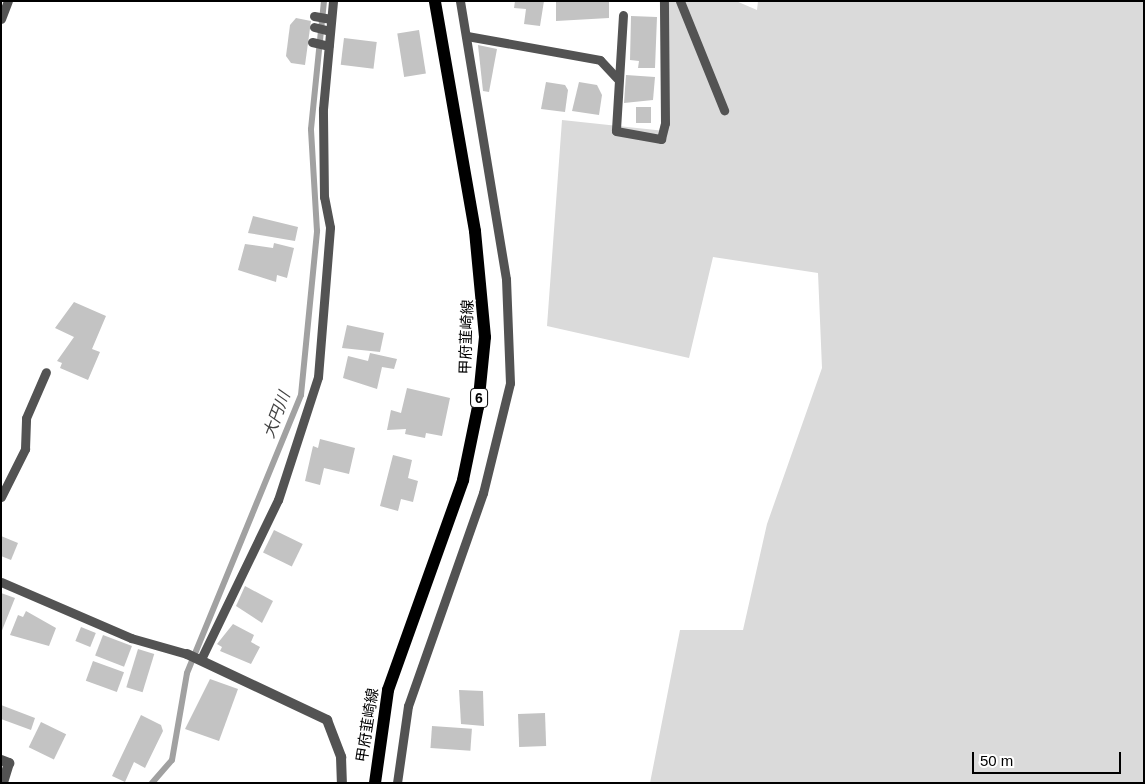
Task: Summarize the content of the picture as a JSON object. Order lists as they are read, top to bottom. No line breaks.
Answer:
{"streets":{"main road":["甲府韮崎線","6"]},"water":["大円川"],"scale_bar":"50 m"}
